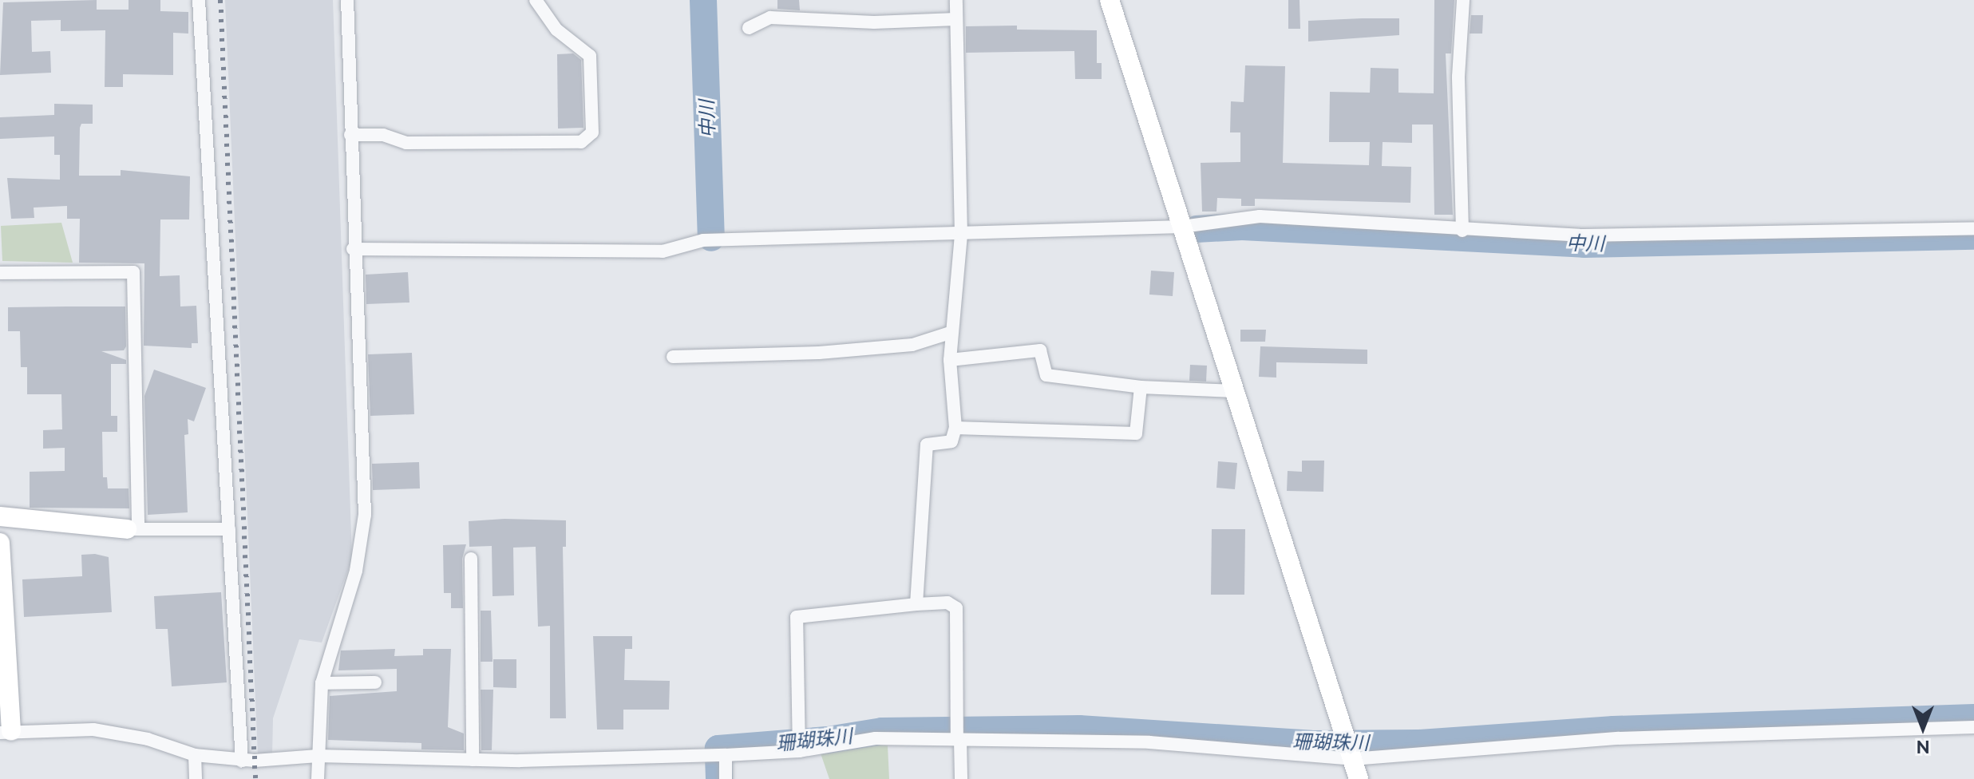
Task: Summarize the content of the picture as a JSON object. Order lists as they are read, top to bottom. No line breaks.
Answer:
{"water":["中川","珊瑚珠川"],"north":"bottom"}
